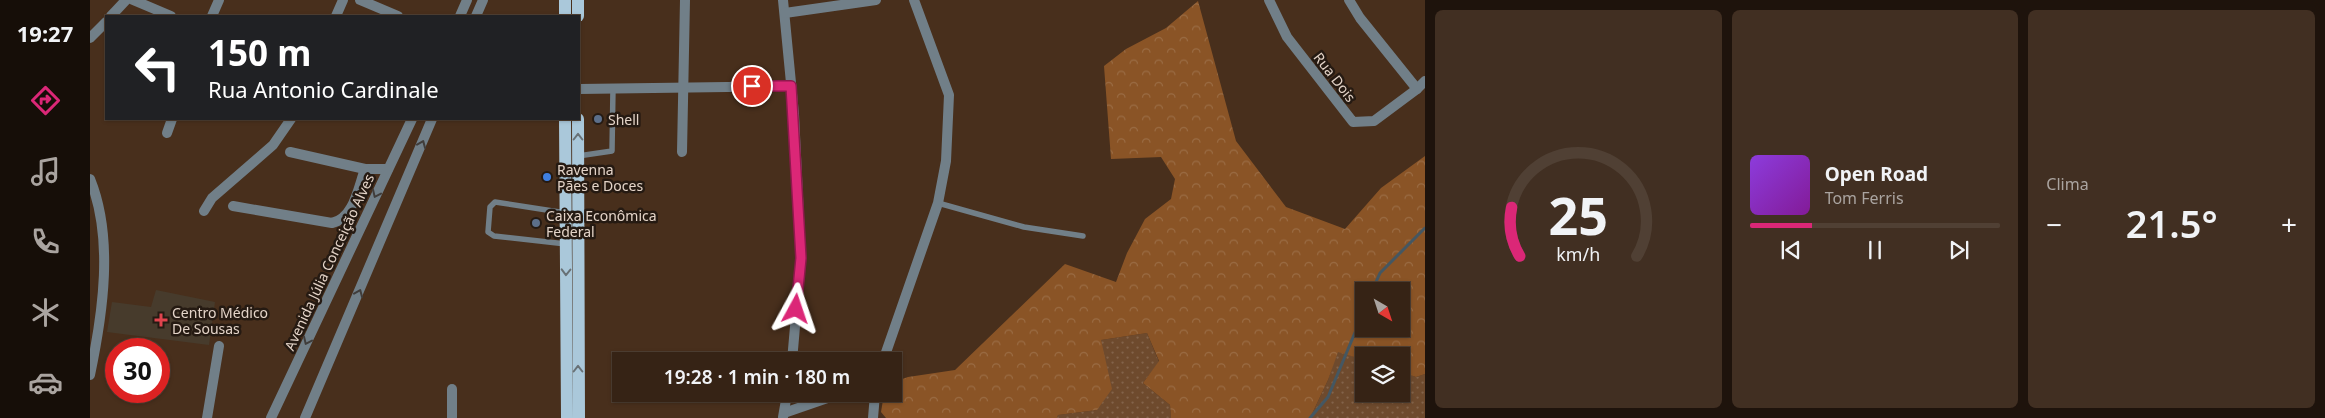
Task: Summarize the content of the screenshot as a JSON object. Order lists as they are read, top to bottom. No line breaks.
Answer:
{"streets":{"street":["Rua Dois","Avenida Júlia Conceição Alves"]},"places":{"other":["Shell","Ravenna Pães e Doces","Caixa Econômica Federal"],"health":["Centro Médico De Sousas"]},"north":"bottom right","page":{"tabs":"19:27","tile":"Clima","turn":["150 m","Rua Antonio Cardinale"],"song":["Open Road","Tom Ferris"],"heat":["−","21.5°","+"],"limit":"30","trip":"19:28 · 1 min · 180 m","gauge":["25","km/h"]}}
